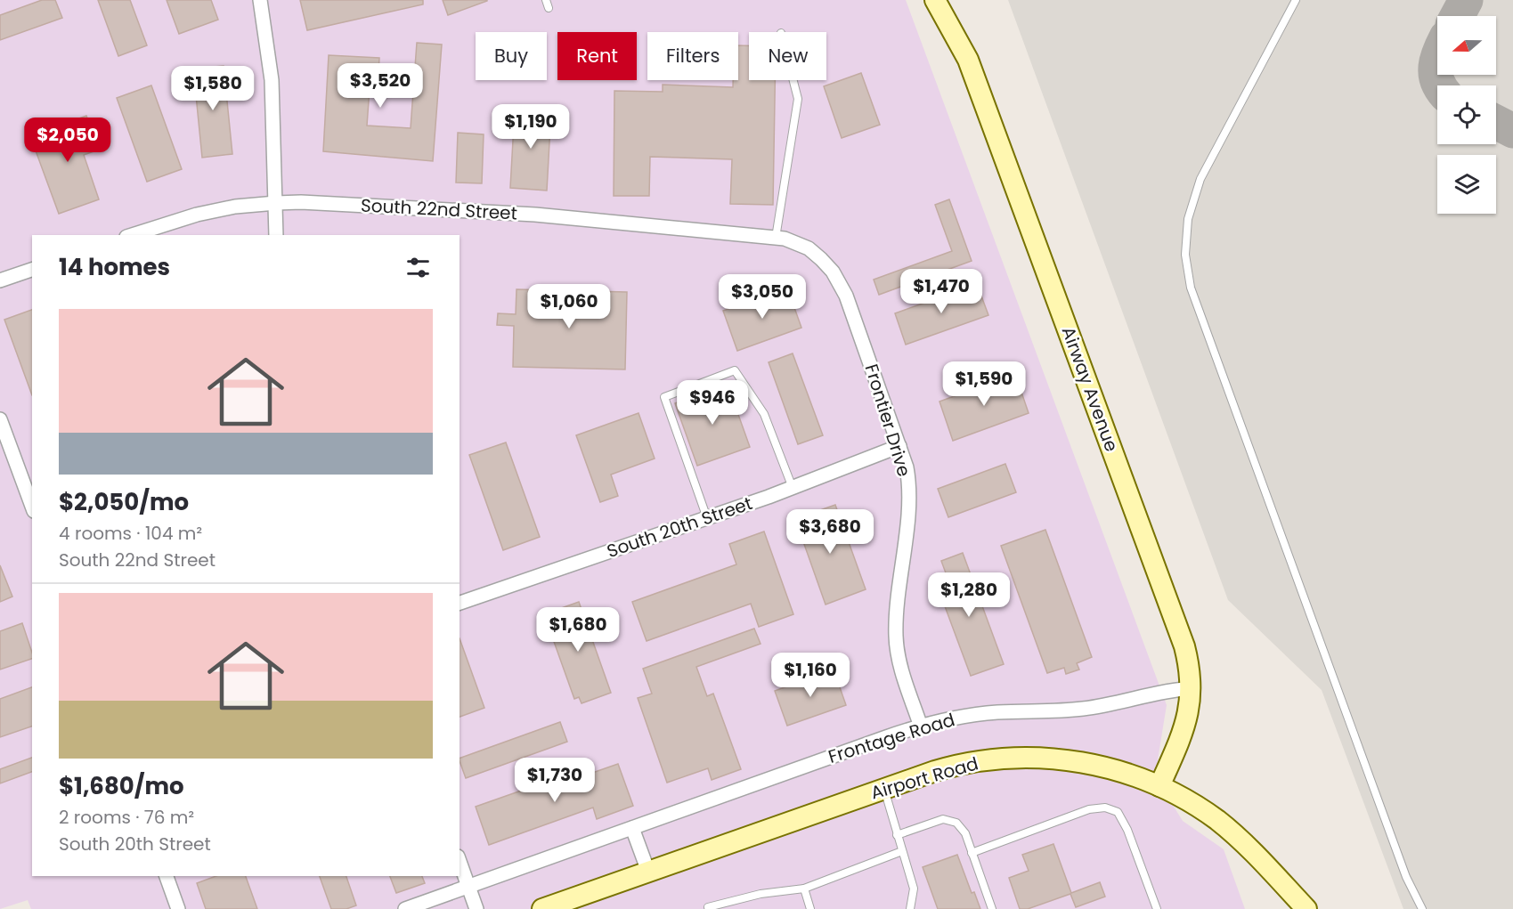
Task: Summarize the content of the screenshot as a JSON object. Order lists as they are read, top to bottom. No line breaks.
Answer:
{"streets":{"main road":["Airway Avenue","Airport Road"],"street":["South 22nd Street","Frontier Drive","South 20th Street","Frontage Road"]},"crossings":[["South 22nd Street","Frontier Drive"],["Airway Avenue","Frontage Road"],["Airway Avenue","Airport Road"],["Frontier Drive","South 20th Street"],["Frontier Drive","Frontage Road"]],"north":"left","page":{"chip":["Buy","Rent","Filters","New"],"price":["$3,520","$1,580","$1,190","$2,050","$1,470","$3,050","$1,060","$1,590","$946","$3,680","$1,280","$1,680","$1,160","$1,730"],"heading":"14 homes","list":[{"name":"$2,050/mo","note":"4 rooms · 104 m² · South 22nd Street"},{"name":"$1,680/mo","note":"2 rooms · 76 m² · South 20th Street"}]}}
